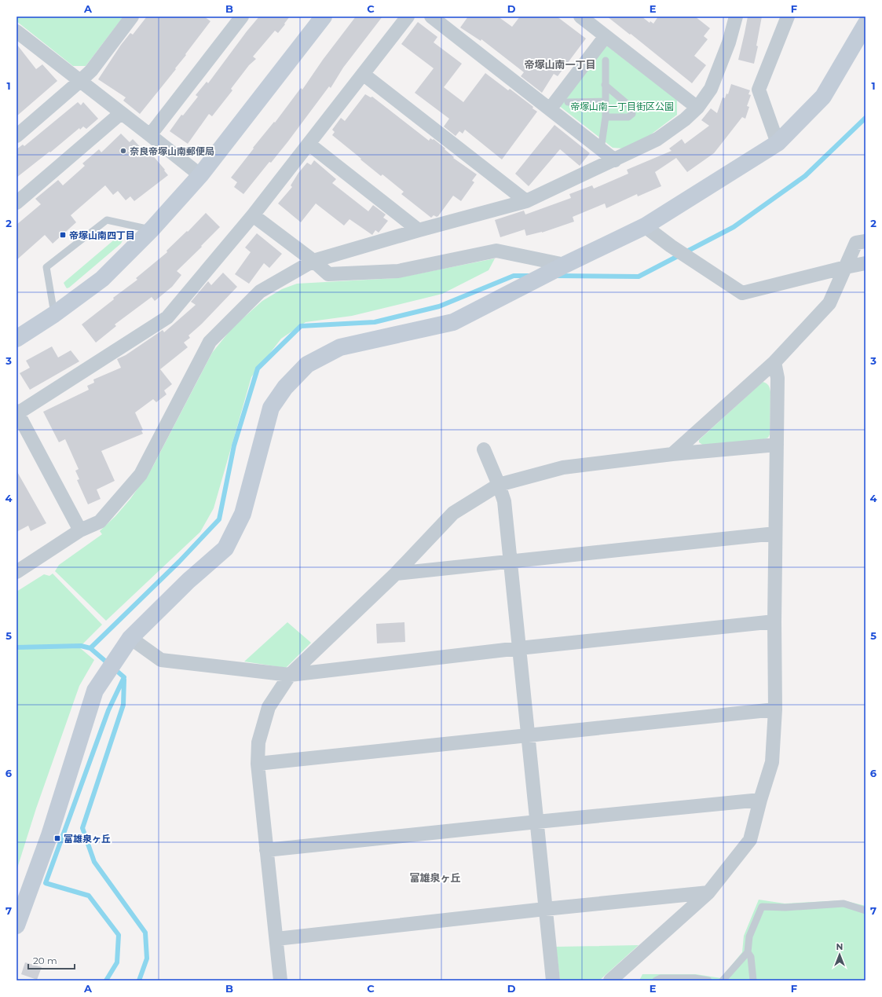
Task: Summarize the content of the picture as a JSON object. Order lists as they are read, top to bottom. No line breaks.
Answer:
{"districts":["帝塚山南一丁目","富雄泉ヶ丘"],"parks":["帝塚山南一丁目街区公園"],"places":{"other":["奈良帝塚山南郵便局"],"transit":["帝塚山南四丁目","富雄泉ヶ丘"]},"scale_bar":"20 m","north":"top","grid":{"columns":["A","B","C","D","E","F"],"rows":["1","2","3","4","5","6","7"]}}
